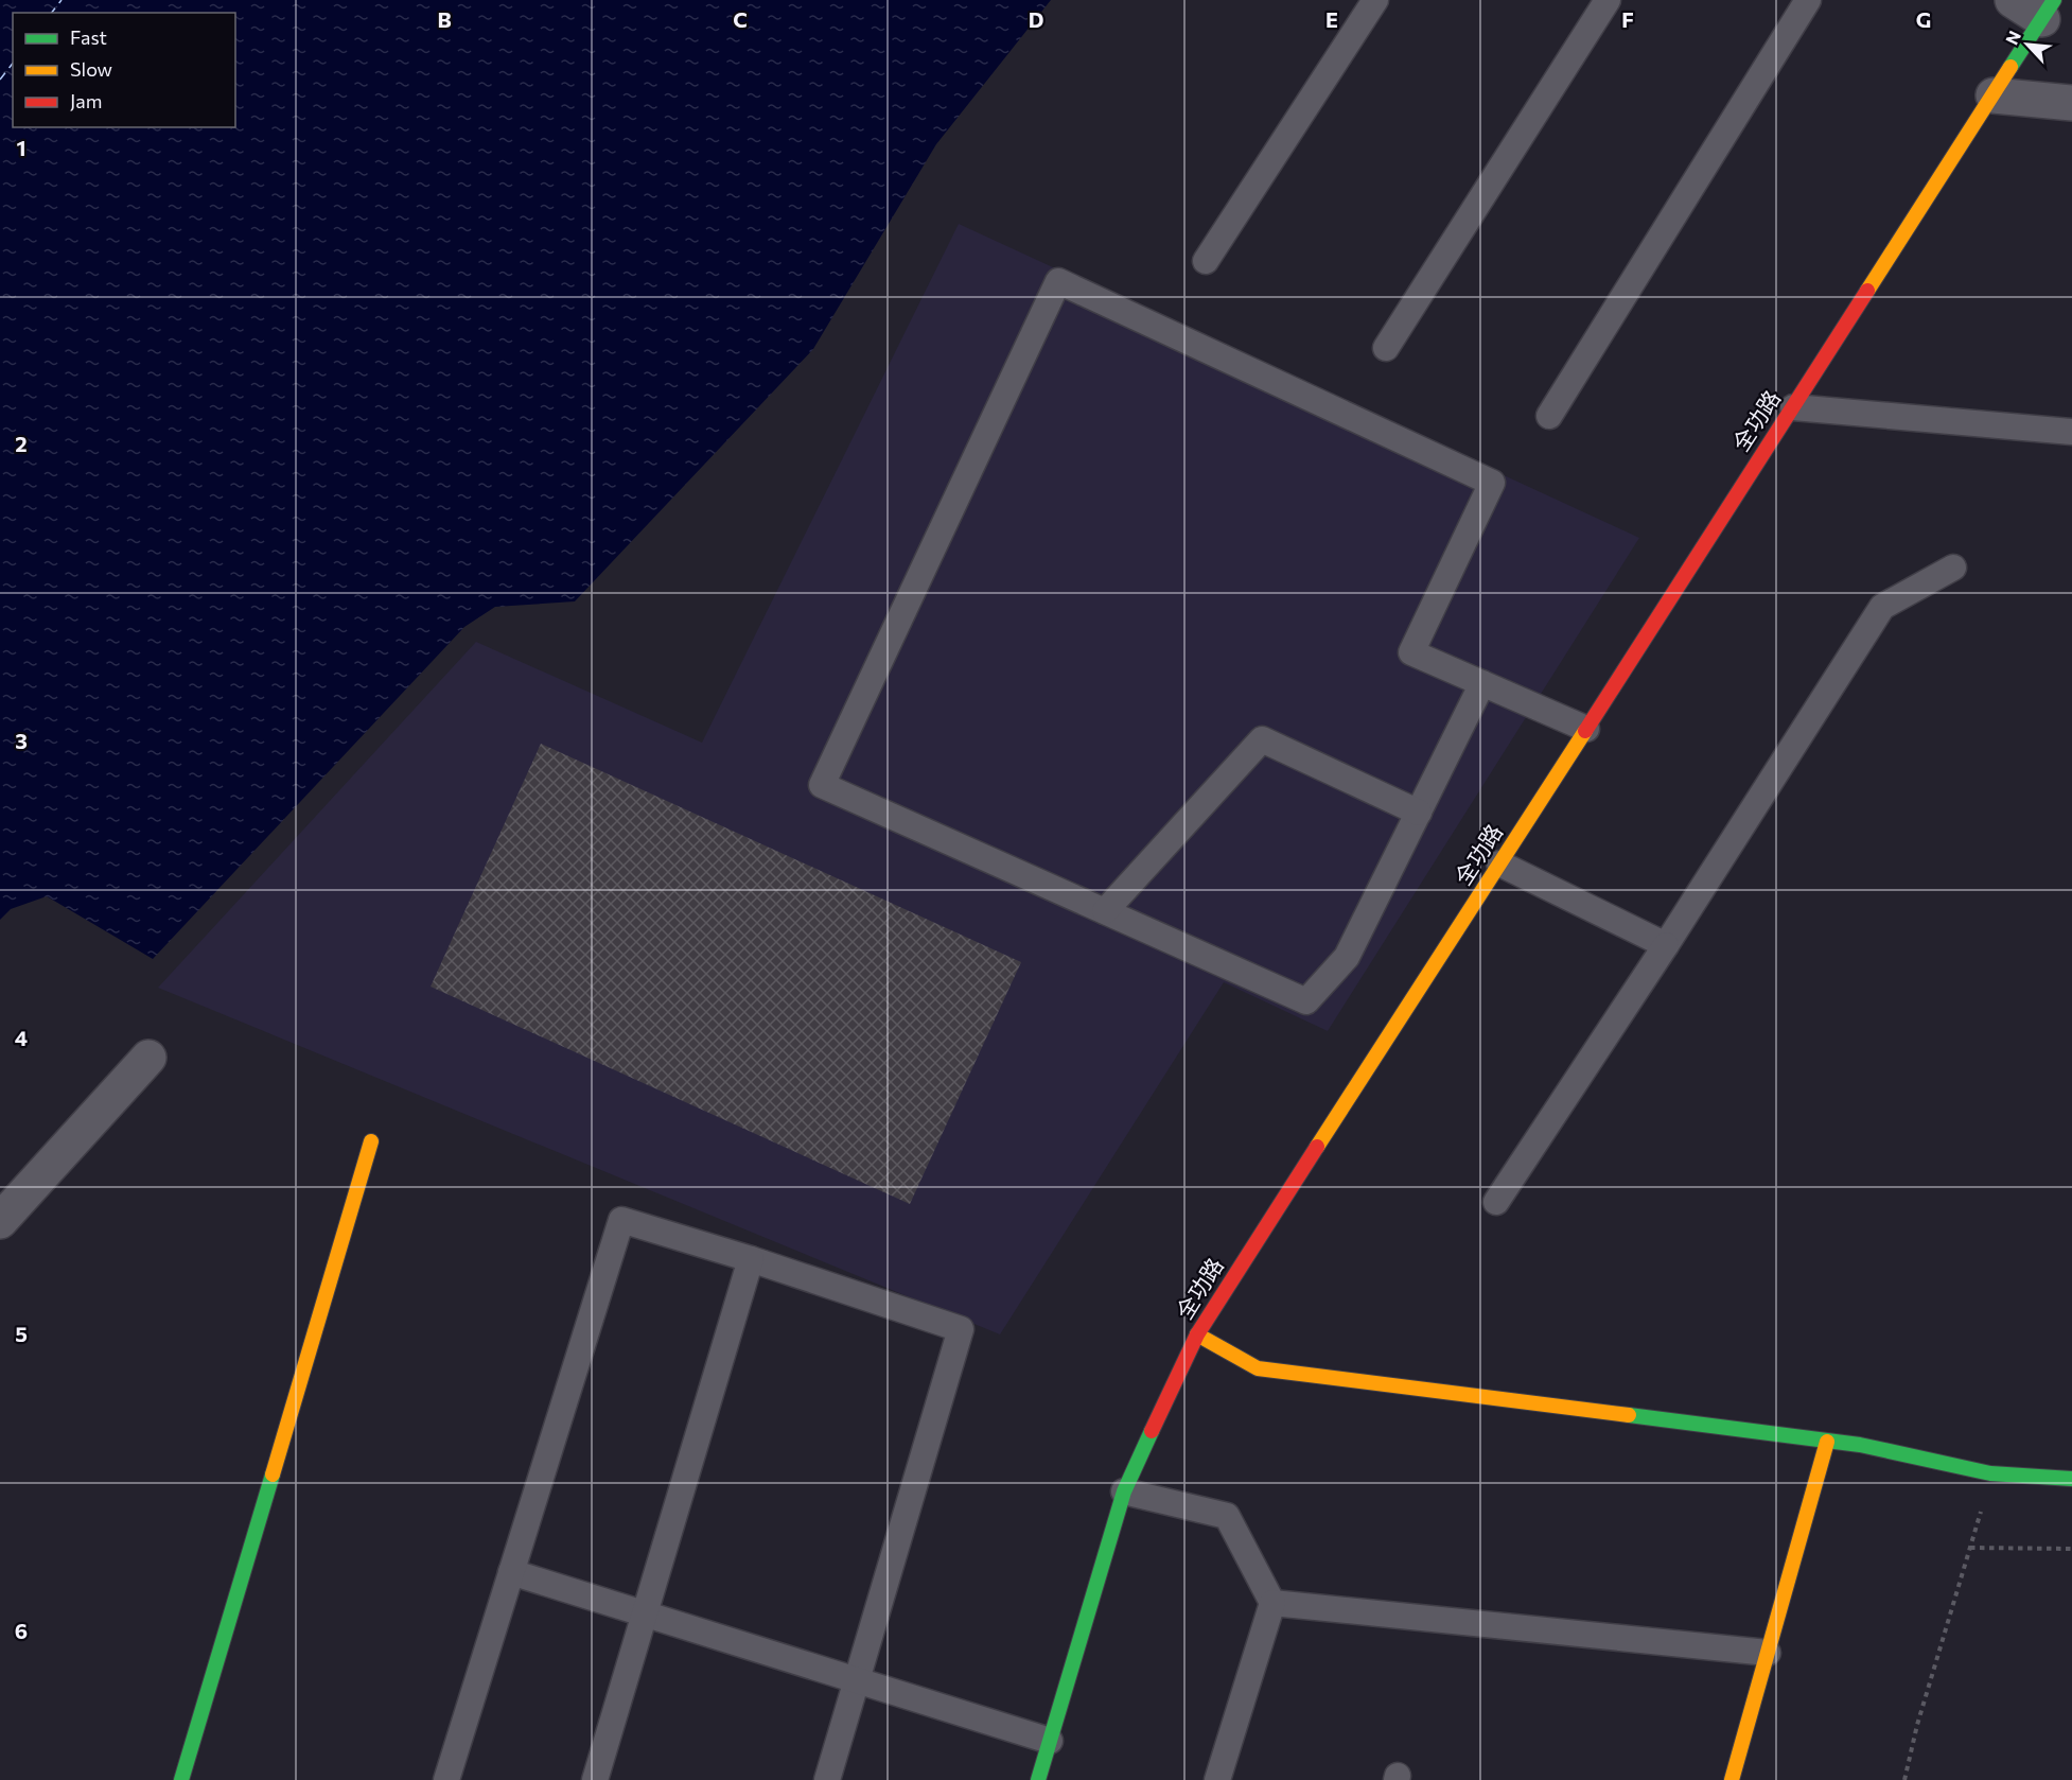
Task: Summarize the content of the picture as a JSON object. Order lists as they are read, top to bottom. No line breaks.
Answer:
{"streets":{"street":["全功路"]},"legend":["Fast","Slow","Jam"],"north":"top left","grid":{"columns":["B","C","D","E","F","G"],"rows":["1","2","3","4","5","6"]}}
